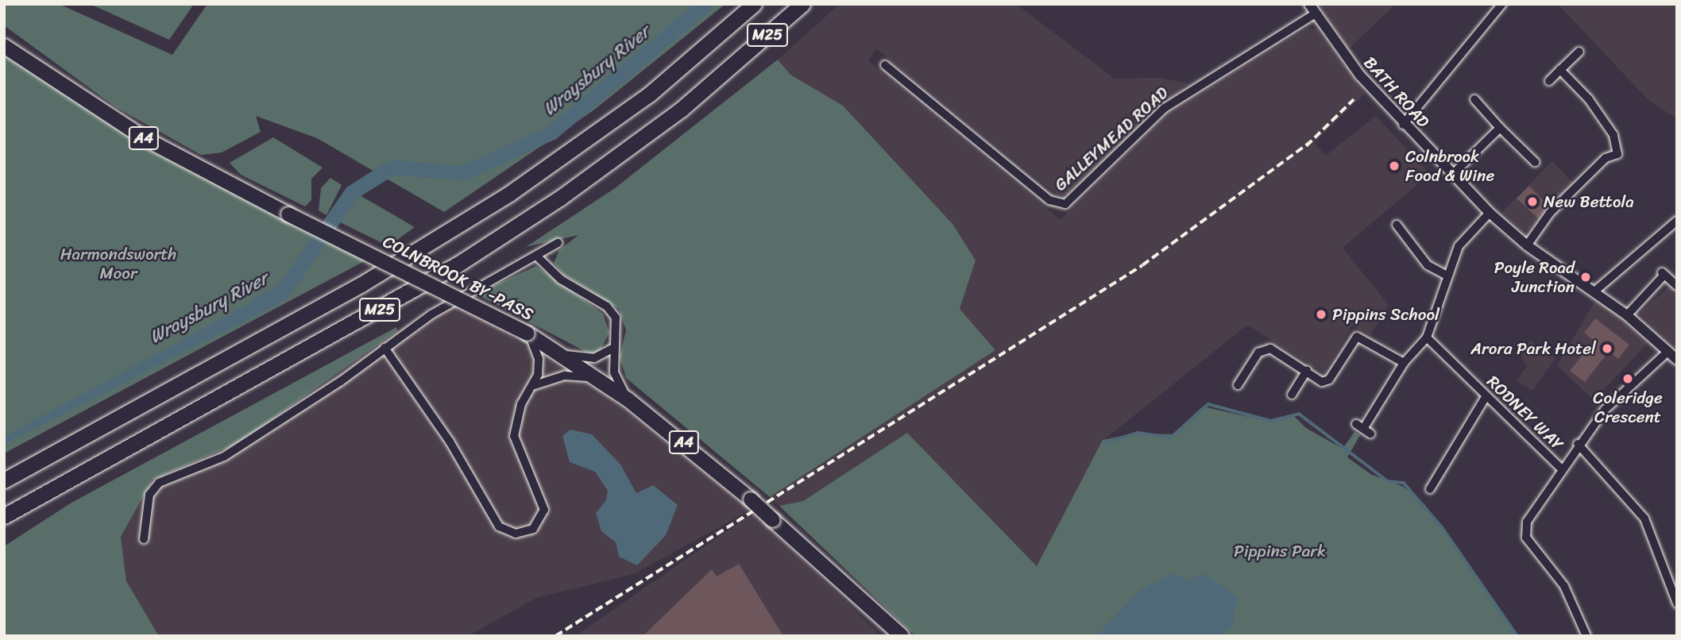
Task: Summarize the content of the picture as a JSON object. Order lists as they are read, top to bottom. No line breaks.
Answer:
{"streets":{"highway":["M25","A4","COLNBROOK BY-PASS"],"street":["BATH ROAD","GALLEYMEAD ROAD","RODNEY WAY"]},"crossings":[["BATH ROAD","GALLEYMEAD ROAD"]],"water":["Wraysbury River"],"parks":["Harmondsworth Moor","Pippins Park"],"places":["Colnbrook Food & Wine","New Bettola","Poyle Road Junction","Pippins School","Arora Park Hotel","Coleridge Crescent"]}
